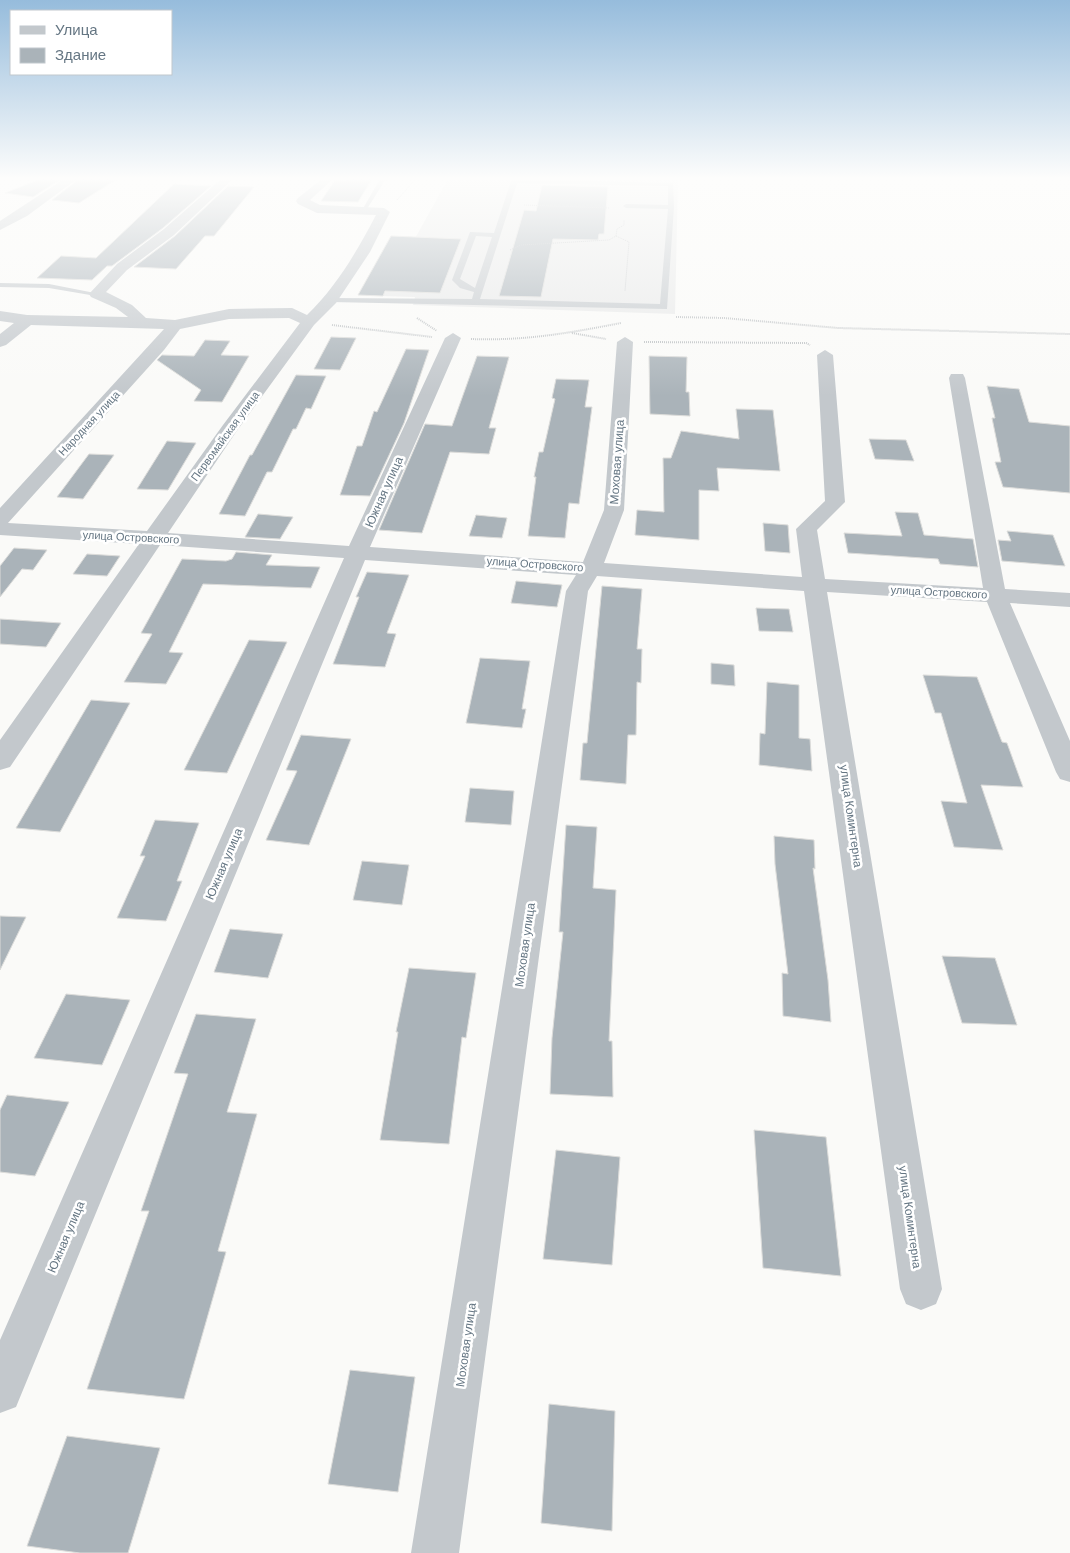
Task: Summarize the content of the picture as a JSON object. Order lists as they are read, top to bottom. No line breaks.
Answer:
{"streets":{"street":["Народная улица","Первомайская улица","Моховая улица","Южная улица","улица Островского","улица Коминтерна"]},"crossings":[["Первомайская улица","улица Островского"],["Моховая улица","улица Островского"],["Южная улица","улица Островского"],["улица Островского","улица Коминтерна"]],"legend":["Улица","Здание"]}
